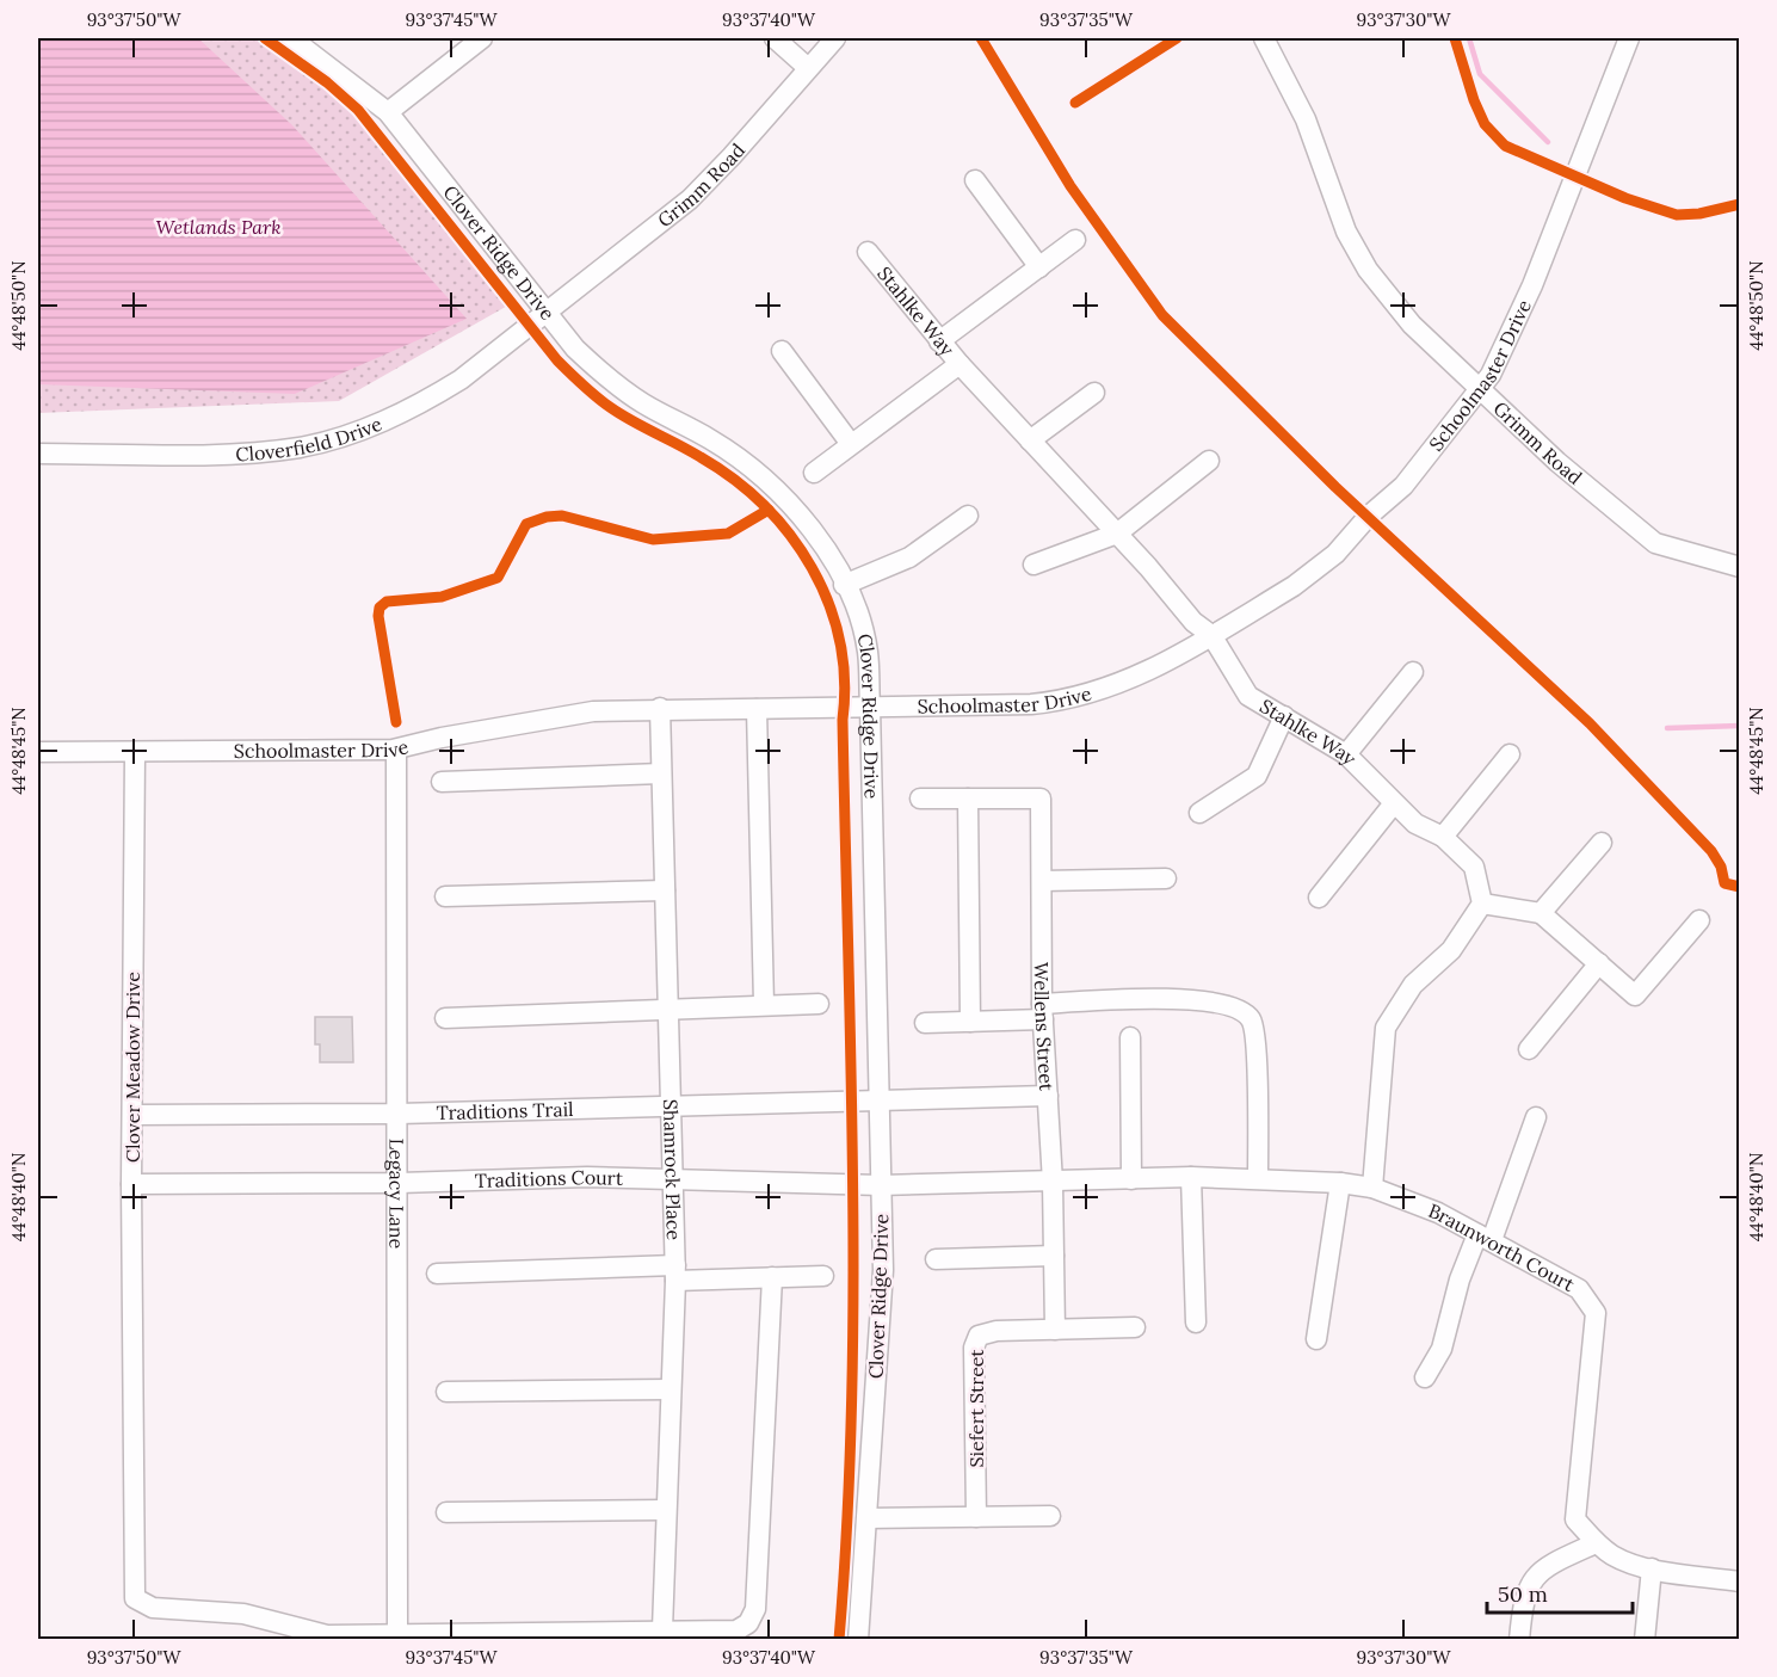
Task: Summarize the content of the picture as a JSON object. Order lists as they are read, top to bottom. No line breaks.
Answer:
{"streets":{"street":["Grimm Road","Clover Ridge Drive","Stahlke Way","Schoolmaster Drive","Cloverfield Drive","Wellens Street","Clover Meadow Drive","Traditions Trail","Shamrock Place","Traditions Court","Legacy Lane","Braunworth Court","Siefert Street"]},"crossings":[["Grimm Road","Clover Ridge Drive"],["Grimm Road","Schoolmaster Drive"],["Grimm Road","Cloverfield Drive"],["Clover Ridge Drive","Schoolmaster Drive"],["Clover Ridge Drive","Cloverfield Drive"],["Clover Ridge Drive","Traditions Trail"],["Clover Ridge Drive","Traditions Court"],["Clover Ridge Drive","Braunworth Court"],["Stahlke Way","Schoolmaster Drive"],["Schoolmaster Drive","Clover Meadow Drive"],["Schoolmaster Drive","Shamrock Place"],["Schoolmaster Drive","Legacy Lane"],["Wellens Street","Braunworth Court"],["Clover Meadow Drive","Traditions Trail"],["Clover Meadow Drive","Traditions Court"],["Clover Meadow Drive","Legacy Lane"],["Traditions Trail","Shamrock Place"],["Traditions Trail","Legacy Lane"],["Shamrock Place","Traditions Court"],["Traditions Court","Legacy Lane"],["Traditions Court","Braunworth Court"]],"parks":["Wetlands Park"],"scale_bar":"50 m","coordinates":["93°37'50\"W","93°37'45\"W","93°37'40\"W","93°37'35\"W","93°37'30\"W","44°48'50\"N","44°48'45\"N","44°48'40\"N"]}
